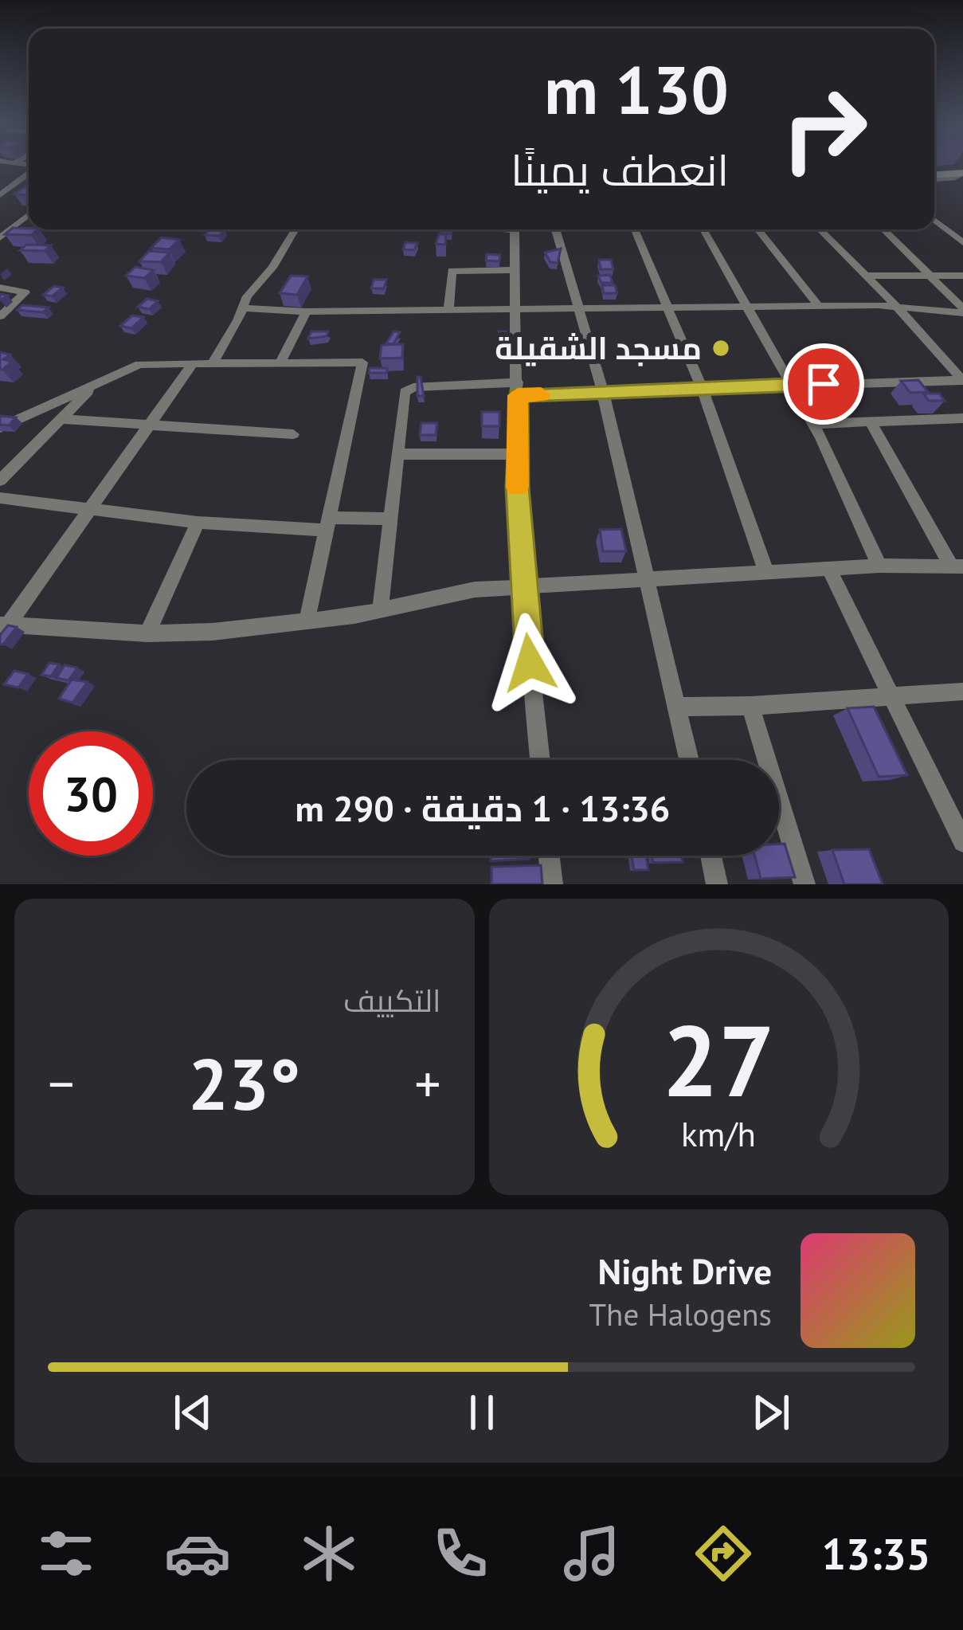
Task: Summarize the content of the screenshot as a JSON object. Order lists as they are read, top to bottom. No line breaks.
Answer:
{"places":["مسجد الشقيلة"],"page":{"turn":["130 m","انعطف يمينًا"],"limit":"30","trip":"13:36 · 1 دقيقة · 290 m","tile":"التكييف","heat":["−","23°","+"],"song":["Night Drive","The Halogens"],"tabs":"13:35","gauge":["27","km/h"]}}
